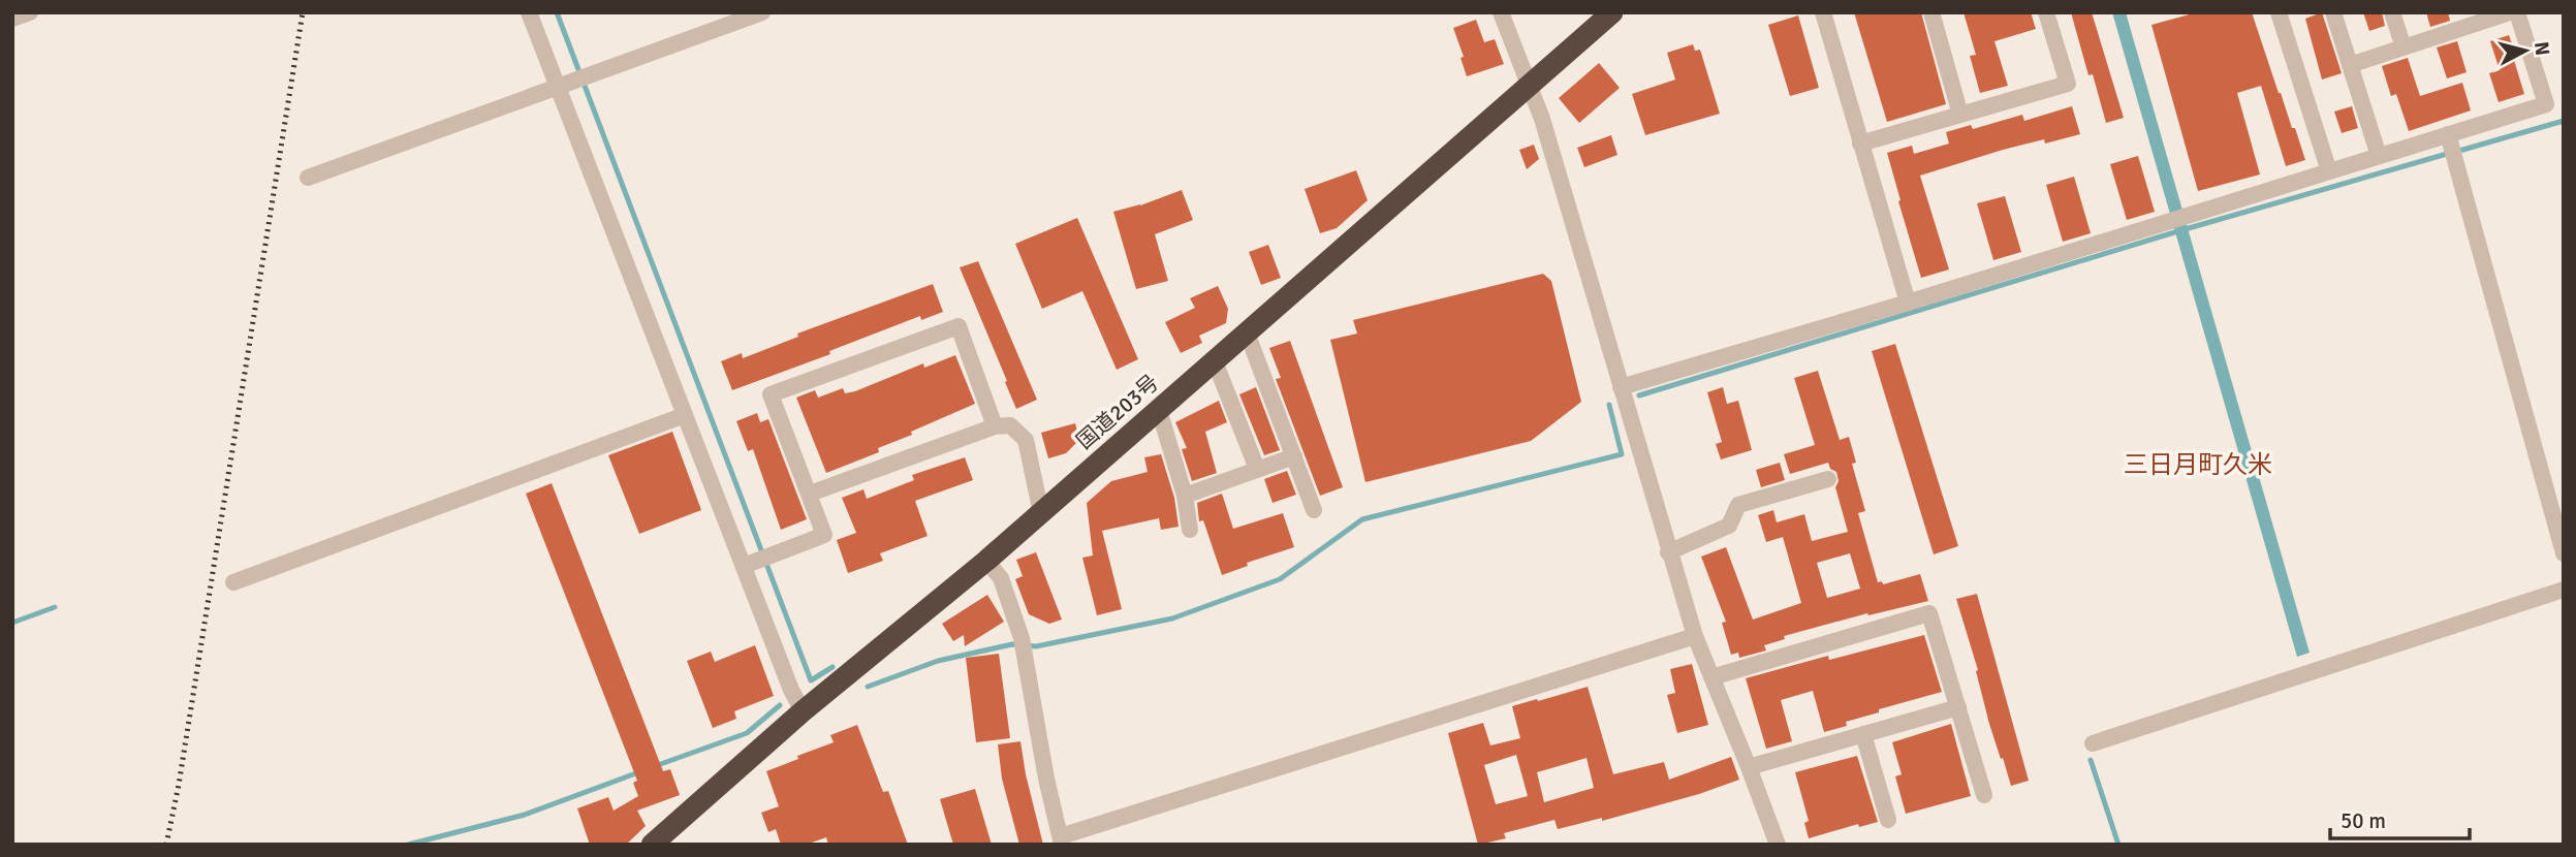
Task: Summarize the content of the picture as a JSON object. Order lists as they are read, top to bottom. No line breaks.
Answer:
{"streets":{"highway":["国道203号"]},"districts":["三日月町久米"],"scale_bar":"50 m","north":"right"}
